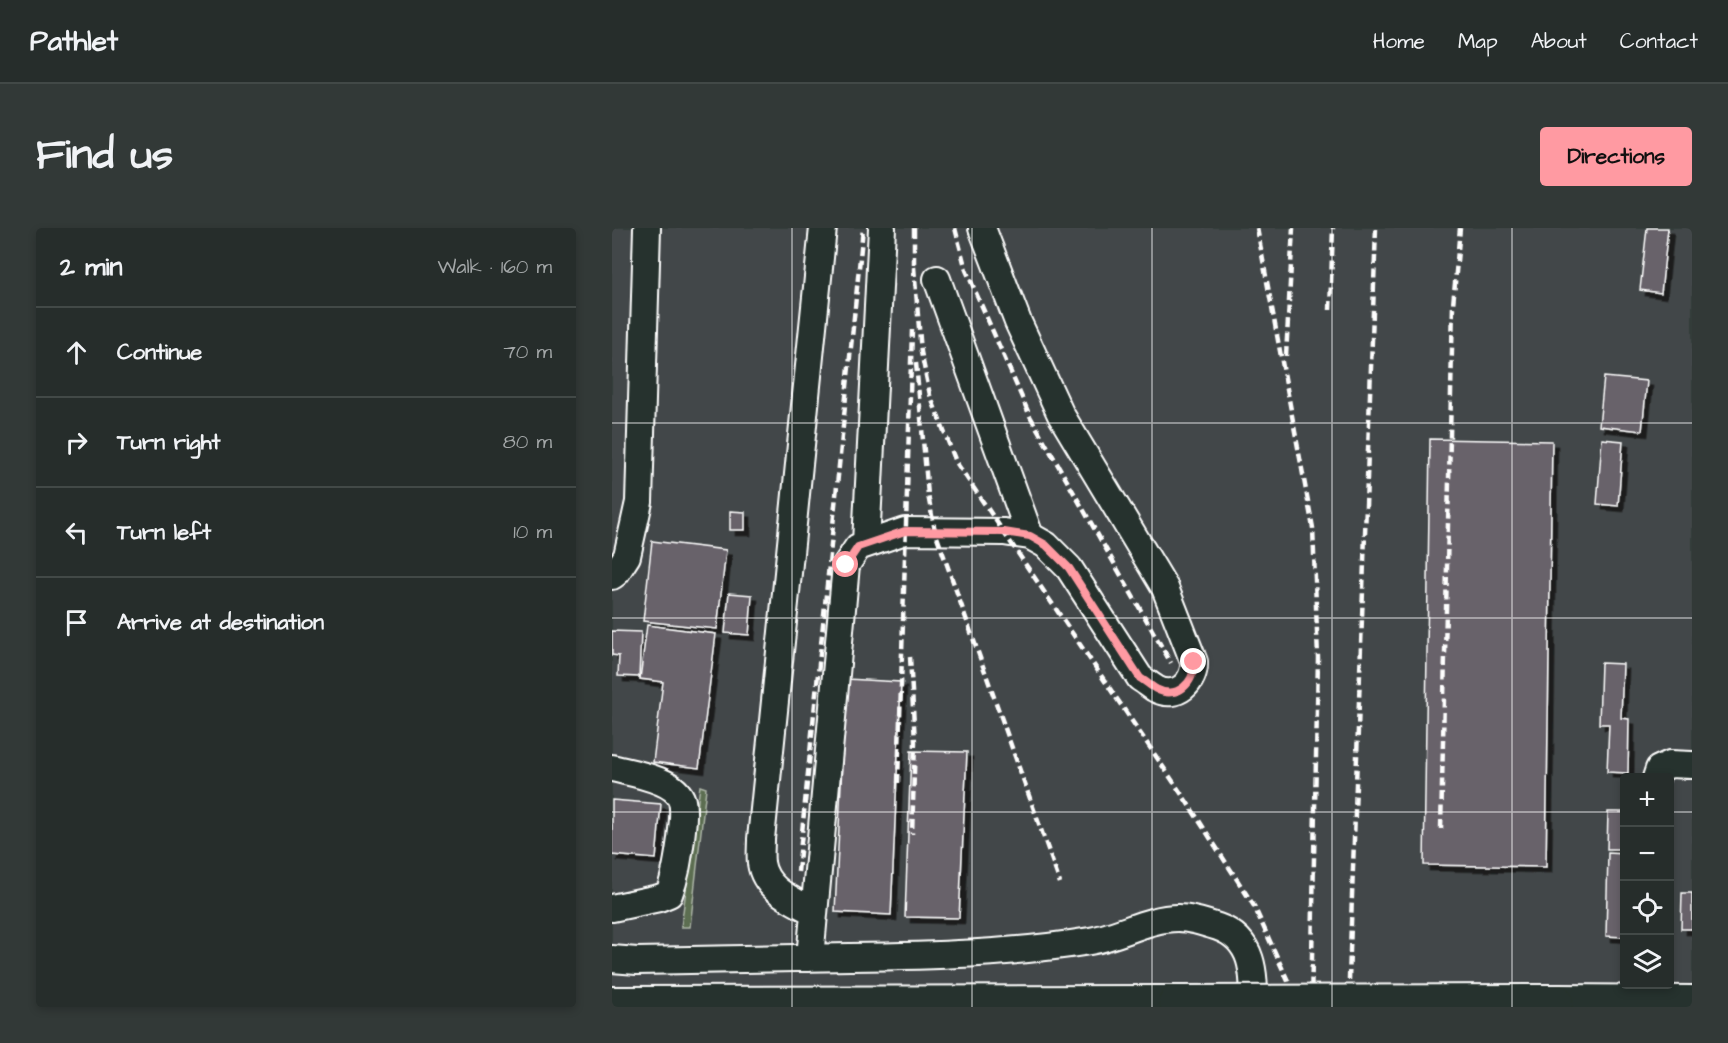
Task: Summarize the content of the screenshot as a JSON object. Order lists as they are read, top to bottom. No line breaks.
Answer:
{"page":{"header":"Pathlet","nav":["Home","Map","About","Contact"],"title":"Find us","buttons":"Directions","heading":["2 min","Walk · 160 m"],"list":[["Continue","70 m"],["Turn right","80 m"],["Turn left","10 m"],"Arrive at destination"],"map_buttons":["+","−"]}}
